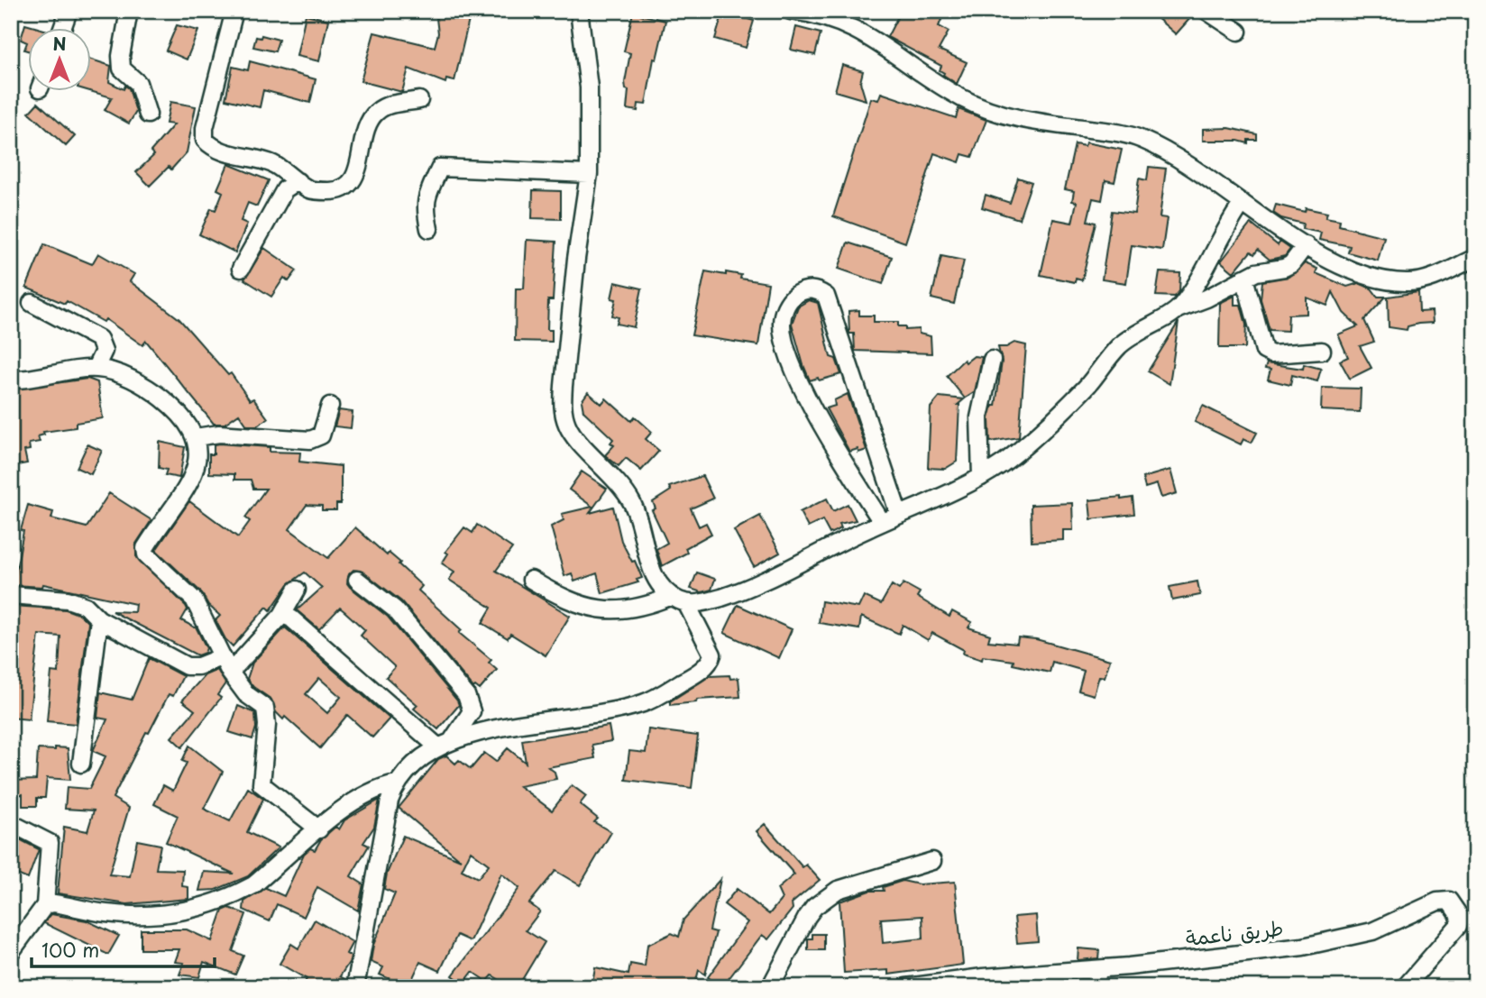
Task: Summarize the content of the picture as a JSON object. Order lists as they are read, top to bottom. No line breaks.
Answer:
{"streets":{"street":["طريق ناعمة"]},"scale_bar":"100 m","north":"top"}
